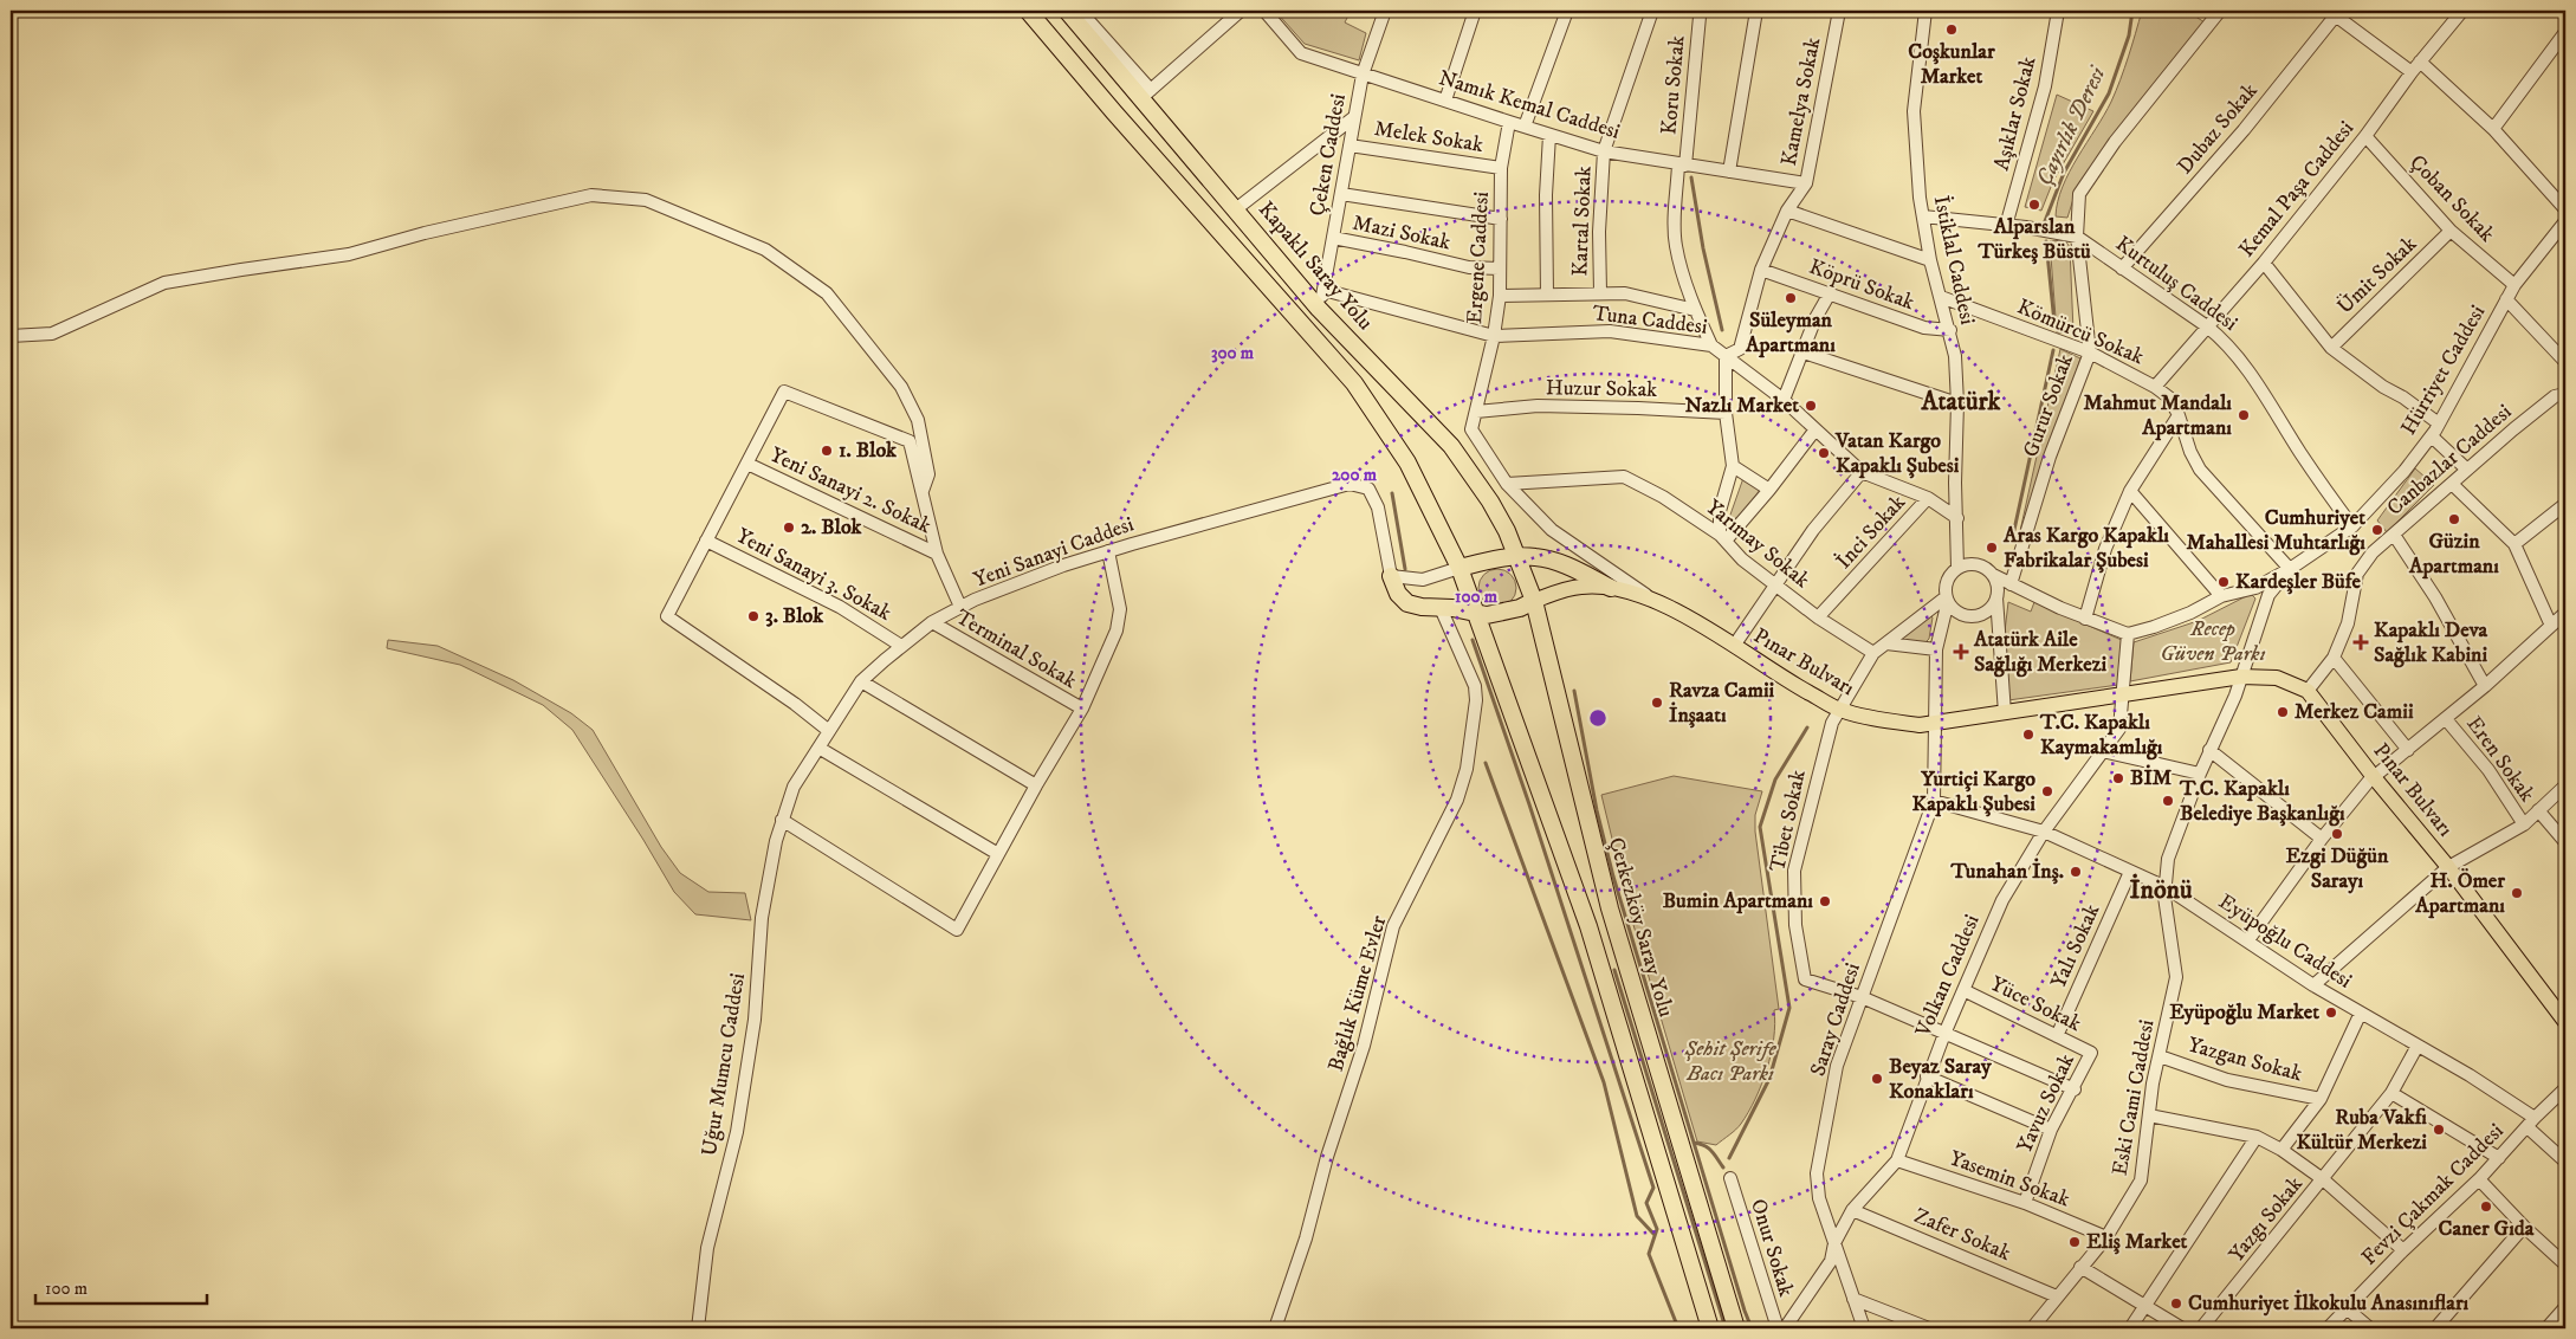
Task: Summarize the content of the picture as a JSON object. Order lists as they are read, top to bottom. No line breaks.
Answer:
{"streets":{"highway":["Kapaklı Saray Yolu","Çerkezköy Saray Yolu"],"main road":["Pınar Bulvarı"],"street":["Koru Sokak","Kamelya Sokak","Namık Kemal Caddesi","Aşıklar Sokak","Dubaz Sokak","Melek Sokak","Çeken Caddesi","Kemal Paşa Caddesi","Çoban Sokak","Kartal Sokak","Mazi Sokak","Ergene Caddesi","İstiklal Caddesi","Ümit Sokak","Kurtuluş Caddesi","Köprü Sokak","Tuna Caddesi","Kömürcü Sokak","Hürriyet Caddesi","Huzur Sokak","Gurur Sokak","Canbazlar Caddesi","Yeni Sanayi 2. Sokak","İnci Sokak","Yarımay Sokak","Yeni Sanayi Caddesi","Yeni Sanayi 3. Sokak","Terminal Sokak","Eren Sokak","Tibet Sokak","Eyüpoğlu Caddesi","Yalı Sokak","Volkan Caddesi","Bağlık Küme Evler","Yüce Sokak","Saray Caddesi","Yazgan Sokak","Uğur Mumcu Caddesi","Eski Cami Caddesi","Yavuz Sokak","Yasemin Sokak","Fevzi Çakmak Caddesi","Yazgı Sokak","Zafer Sokak","Onur Sokak"]},"crossings":[["Koru Sokak","Namık Kemal Caddesi"],["Koru Sokak","Tuna Caddesi"],["Kamelya Sokak","Namık Kemal Caddesi"],["Kamelya Sokak","Köprü Sokak"],["Kamelya Sokak","Tuna Caddesi"],["Namık Kemal Caddesi","Çeken Caddesi"],["Namık Kemal Caddesi","Kartal Sokak"],["Namık Kemal Caddesi","Ergene Caddesi"],["Aşıklar Sokak","Kurtuluş Caddesi"],["Dubaz Sokak","Kurtuluş Caddesi"],["Melek Sokak","Çeken Caddesi"],["Melek Sokak","Ergene Caddesi"],["Çeken Caddesi","Mazi Sokak"],["Çeken Caddesi","Kapaklı Saray Yolu"],["Çeken Caddesi","Tuna Caddesi"],["Kemal Paşa Caddesi","Çoban Sokak"],["Kemal Paşa Caddesi","Kurtuluş Caddesi"],["Kemal Paşa Caddesi","Kömürcü Sokak"],["Çoban Sokak","Ümit Sokak"],["Çoban Sokak","Hürriyet Caddesi"],["Mazi Sokak","Ergene Caddesi"],["Ergene Caddesi","Tuna Caddesi"],["Ergene Caddesi","Huzur Sokak"],["Ergene Caddesi","Yarımay Sokak"],["Ergene Caddesi","Pınar Bulvarı"],["İstiklal Caddesi","Kurtuluş Caddesi"],["İstiklal Caddesi","Köprü Sokak"],["İstiklal Caddesi","Tuna Caddesi"],["İstiklal Caddesi","Kömürcü Sokak"],["Kapaklı Saray Yolu","Pınar Bulvarı"],["Kapaklı Saray Yolu","Çerkezköy Saray Yolu"],["Kurtuluş Caddesi","Hürriyet Caddesi"],["Kurtuluş Caddesi","Gurur Sokak"],["Tuna Caddesi","İnci Sokak"],["Kömürcü Sokak","Hürriyet Caddesi"],["Kömürcü Sokak","Gurur Sokak"],["Kömürcü Sokak","Eski Cami Caddesi"],["Hürriyet Caddesi","Volkan Caddesi"],["Hürriyet Caddesi","Eski Cami Caddesi"],["Canbazlar Caddesi","Pınar Bulvarı"],["İnci Sokak","Yarımay Sokak"],["Yarımay Sokak","Tibet Sokak"],["Yeni Sanayi Caddesi","Yeni Sanayi 3. Sokak"],["Yeni Sanayi Caddesi","Terminal Sokak"],["Yeni Sanayi Caddesi","Uğur Mumcu Caddesi"],["Pınar Bulvarı","Tibet Sokak"],["Pınar Bulvarı","Çerkezköy Saray Yolu"],["Pınar Bulvarı","Volkan Caddesi"],["Pınar Bulvarı","Saray Caddesi"],["Pınar Bulvarı","Eski Cami Caddesi"],["Tibet Sokak","Saray Caddesi"],["Eyüpoğlu Caddesi","Yalı Sokak"],["Eyüpoğlu Caddesi","Volkan Caddesi"],["Eyüpoğlu Caddesi","Saray Caddesi"],["Eyüpoğlu Caddesi","Eski Cami Caddesi"],["Eyüpoğlu Caddesi","Fevzi Çakmak Caddesi"],["Eyüpoğlu Caddesi","Yazgı Sokak"],["Yalı Sokak","Yüce Sokak"],["Volkan Caddesi","Yüce Sokak"],["Volkan Caddesi","Saray Caddesi"],["Volkan Caddesi","Yasemin Sokak"],["Volkan Caddesi","Zafer Sokak"],["Yüce Sokak","Yavuz Sokak"],["Yazgan Sokak","Eski Cami Caddesi"],["Eski Cami Caddesi","Yasemin Sokak"],["Eski Cami Caddesi","Zafer Sokak"],["Yavuz Sokak","Yasemin Sokak"]],"districts":["Atatürk","İnönü"],"water":["Çayırlık Deresi"],"parks":["Recep Güven Parkı","Şehit Şerife Bacı Parkı"],"places":{"other":["Coşkunlar Market","Alparslan Türkeş Büstü","Süleyman Apartmanı","Nazlı Market","Mahmut Mandalı Apartmanı","1. Blok","Vatan Kargo Kapaklı Şubesi","Güzin Apartmanı","2. Blok","Cumhuriyet Mahallesi Muhtarlığı","Aras Kargo Kapaklı Fabrikalar Şubesi","Kardeşler Büfe","3. Blok","Ravza Camii İnşaatı","Merkez Camii","T.C. Kapaklı Kaymakamlığı","BİM","Yurtiçi Kargo Kapaklı Şubesi","T.C. Kapaklı Belediye Başkanlığı","Ezgi Düğün Sarayı","Tunahan İnş.","H. Ömer Apartmanı","Bumin Apartmanı","Eyüpoğlu Market","Beyaz Saray Konakları","Ruba Vakfı Kültür Merkezi","Caner Gıda","Eliş Market","Cumhuriyet İlkokulu Anasınıfları"],"health":["Kapaklı Deva Sağlık Kabini","Atatürk Aile Sağlığı Merkezi"]},"scale_bar":"100 m","rings":["300 m","200 m","100 m"]}
